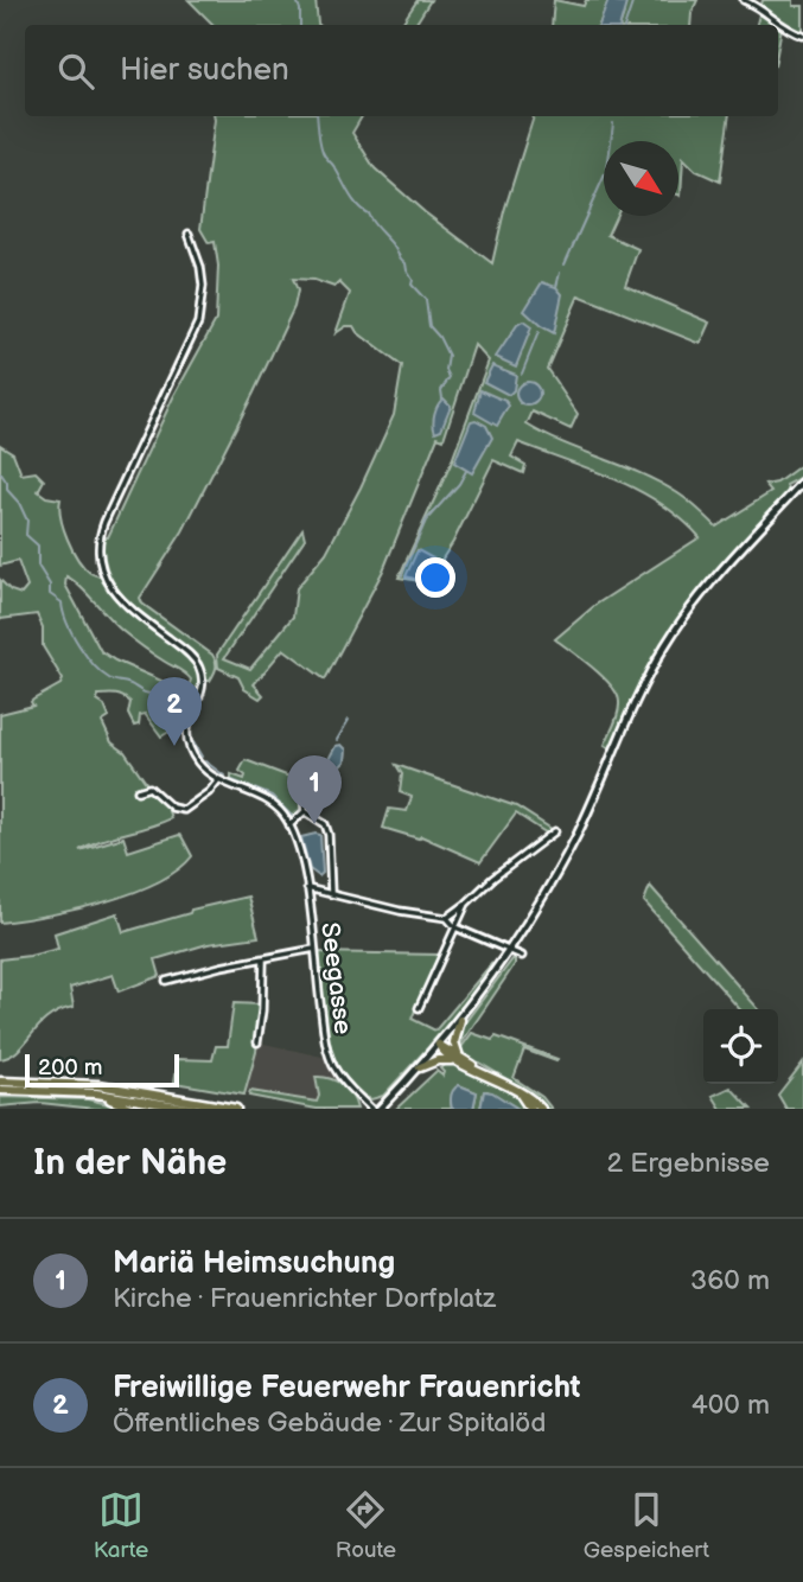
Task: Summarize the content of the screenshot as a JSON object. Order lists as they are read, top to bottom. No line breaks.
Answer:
{"streets":{"street":["Seegasse"]},"scale_bar":"200 m","north":"bottom right","page":{"search":"Hier suchen","pins":["2","1"],"scale":"200 m","heading":["In der Nähe","2 Ergebnisse"],"list":[{"mark":"1","name":"Mariä Heimsuchung","note":"Kirche · Frauenrichter Dorfplatz","value":"360 m"},{"mark":"2","name":"Freiwillige Feuerwehr Frauenricht","note":"Öffentliches Gebäude · Zur Spitalöd","value":"400 m"}],"nav":["Karte","Route","Gespeichert"]}}
